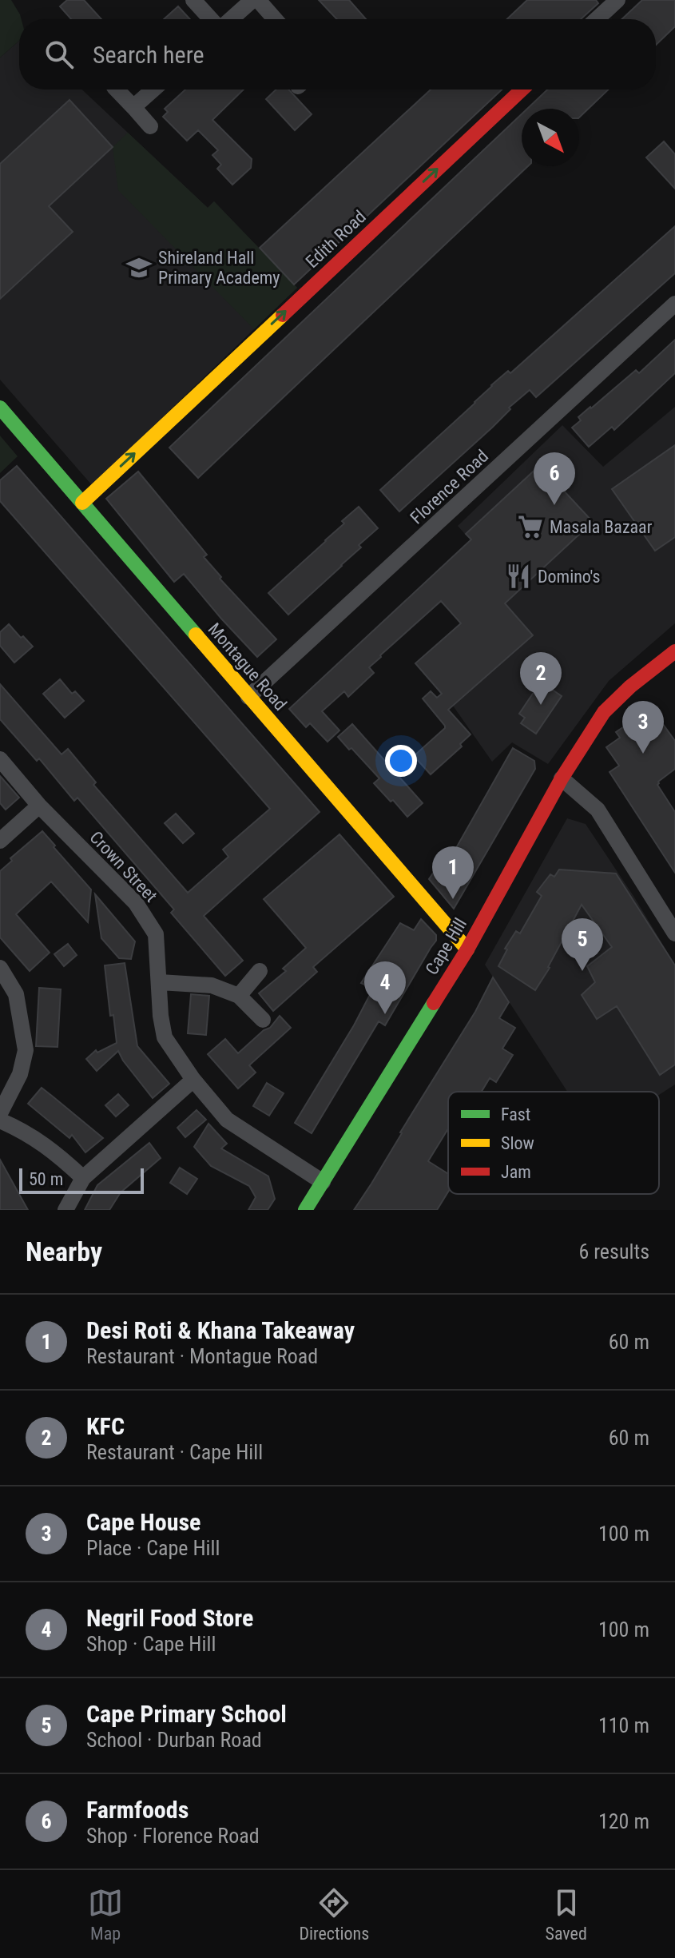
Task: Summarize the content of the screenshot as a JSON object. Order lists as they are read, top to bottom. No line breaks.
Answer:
{"streets":{"street":["Edith Road","Florence Road","Montague Road","Crown Street","Cape Hill"]},"crossings":[["Edith Road","Montague Road"],["Florence Road","Montague Road"],["Montague Road","Cape Hill"],["Crown Street","Cape Hill"]],"one_way":["Edith Road"],"places":{"school or university":["Shireland Hall Primary Academy"],"supermarket":["Masala Bazaar"],"restaurant":["Domino's"]},"legend":["Fast","Slow","Jam"],"scale_bar":"50 m","north":"bottom right","page":{"search":"Search here","pins":["6","2","3","1","5","4"],"scale":"50 m","heading":["Nearby","6 results"],"list":[{"mark":"1","name":"Desi Roti & Khana Takeaway","note":"Restaurant · Montague Road","value":"60 m"},{"mark":"2","name":"KFC","note":"Restaurant · Cape Hill","value":"60 m"},{"mark":"3","name":"Cape House","note":"Place · Cape Hill","value":"100 m"},{"mark":"4","name":"Negril Food Store","note":"Shop · Cape Hill","value":"100 m"},{"mark":"5","name":"Cape Primary School","note":"School · Durban Road","value":"110 m"},{"mark":"6","name":"Farmfoods","note":"Shop · Florence Road","value":"120 m"}],"nav":["Map","Directions","Saved"]}}
